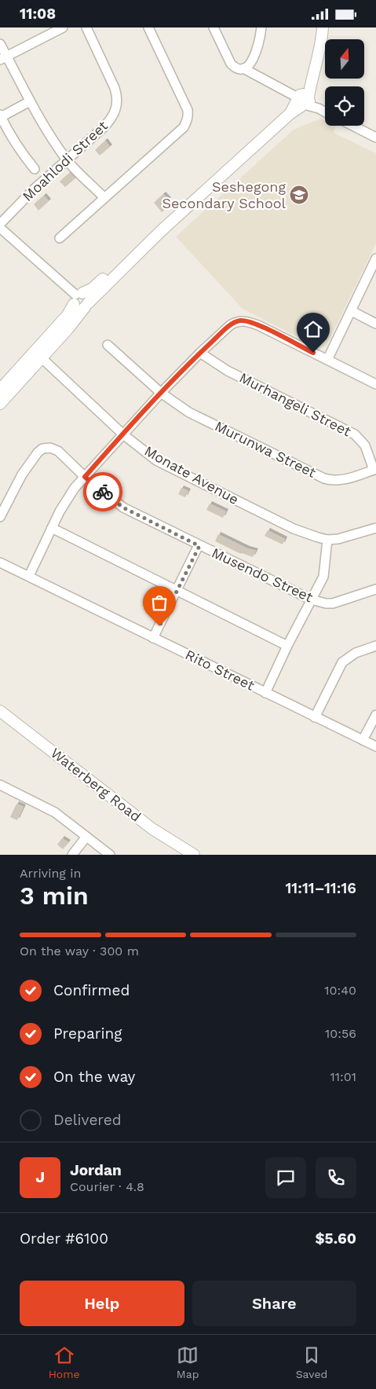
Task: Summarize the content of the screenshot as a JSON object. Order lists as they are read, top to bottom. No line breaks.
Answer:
{"streets":{"street":["Moahlodi Street","Murhangeli Street","Murunwa Street","Monate Avenue","Musendo Street","Rito Street","Waterberg Road"]},"crossings":[["Murhangeli Street","Murunwa Street"]],"places":{"school or university":["Seshegong Secondary School"]},"north":"top","page":{"status":"11:08","heading":["3 min","Arriving in","11:11–11:16"],"panel":["Jordan","Courier · 4.8","Order #6100","$5.60"],"bar":"On the way · 300 m","list":[["Confirmed","10:40"],["Preparing","10:56"],["On the way","11:01"],"Delivered"],"round":"J","buttons":["Help","Share"],"tabs":["Home","Map","Saved"]}}
